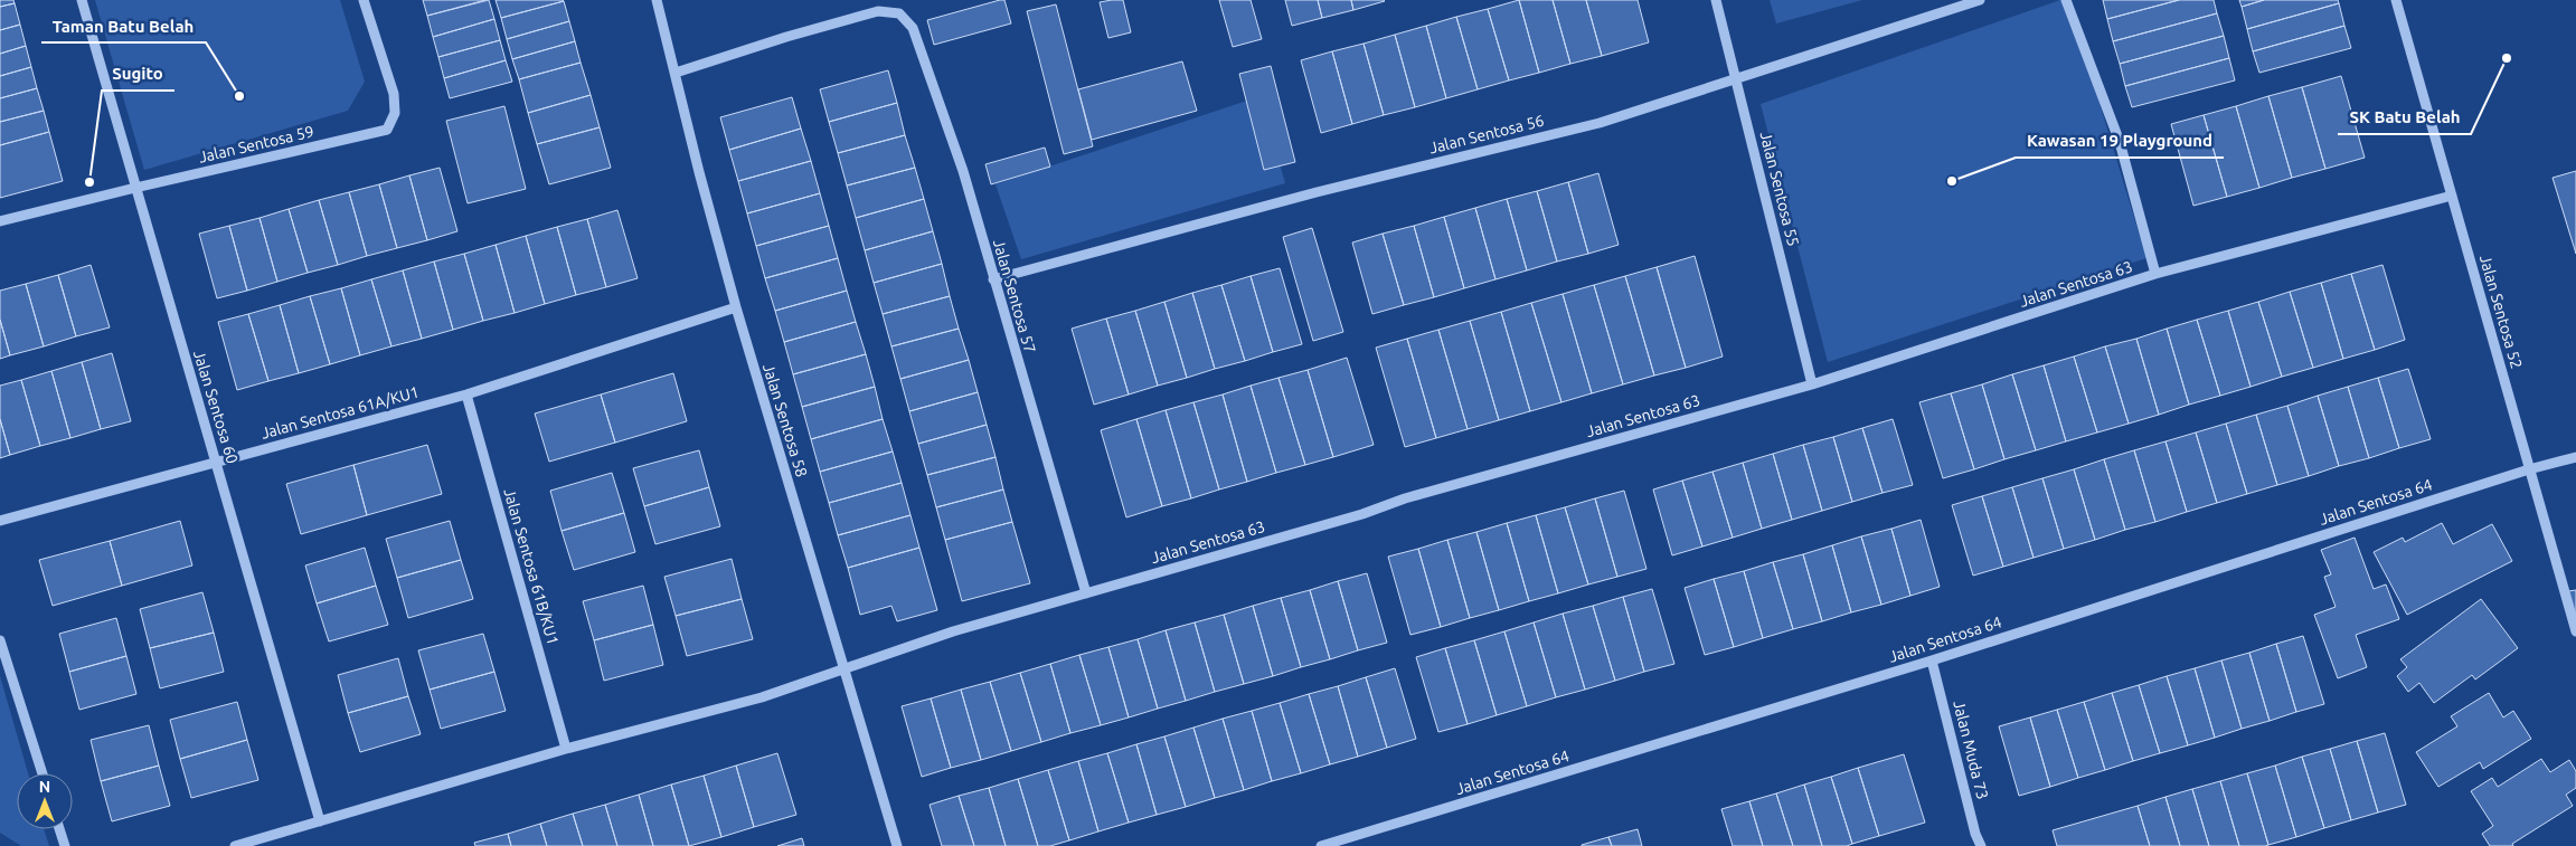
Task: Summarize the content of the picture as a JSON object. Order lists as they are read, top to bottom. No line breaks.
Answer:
{"streets":{"street":["Jalan Sentosa 56","Jalan Sentosa 59","Jalan Sentosa 55","Jalan Sentosa 63","Jalan Sentosa 57","Jalan Sentosa 52","Jalan Sentosa 60","Jalan Sentosa 61A/KU1","Jalan Sentosa 58","Jalan Sentosa 64","Jalan Sentosa 61B/KU1","Jalan Muda 73"]},"crossings":[["Jalan Sentosa 56","Jalan Sentosa 55"],["Jalan Sentosa 56","Jalan Sentosa 57"],["Jalan Sentosa 59","Jalan Sentosa 60"],["Jalan Sentosa 55","Jalan Sentosa 63"],["Jalan Sentosa 63","Jalan Sentosa 57"],["Jalan Sentosa 63","Jalan Sentosa 52"],["Jalan Sentosa 63","Jalan Sentosa 60"],["Jalan Sentosa 63","Jalan Sentosa 58"],["Jalan Sentosa 63","Jalan Sentosa 61B/KU1"],["Jalan Sentosa 57","Jalan Sentosa 58"],["Jalan Sentosa 52","Jalan Sentosa 64"],["Jalan Sentosa 60","Jalan Sentosa 61A/KU1"],["Jalan Sentosa 61A/KU1","Jalan Sentosa 58"],["Jalan Sentosa 61A/KU1","Jalan Sentosa 61B/KU1"],["Jalan Sentosa 64","Jalan Muda 73"]],"places":["SK Batu Belah","Taman Batu Belah","Kawasan 19 Playground","Sugito"],"north":"top"}
